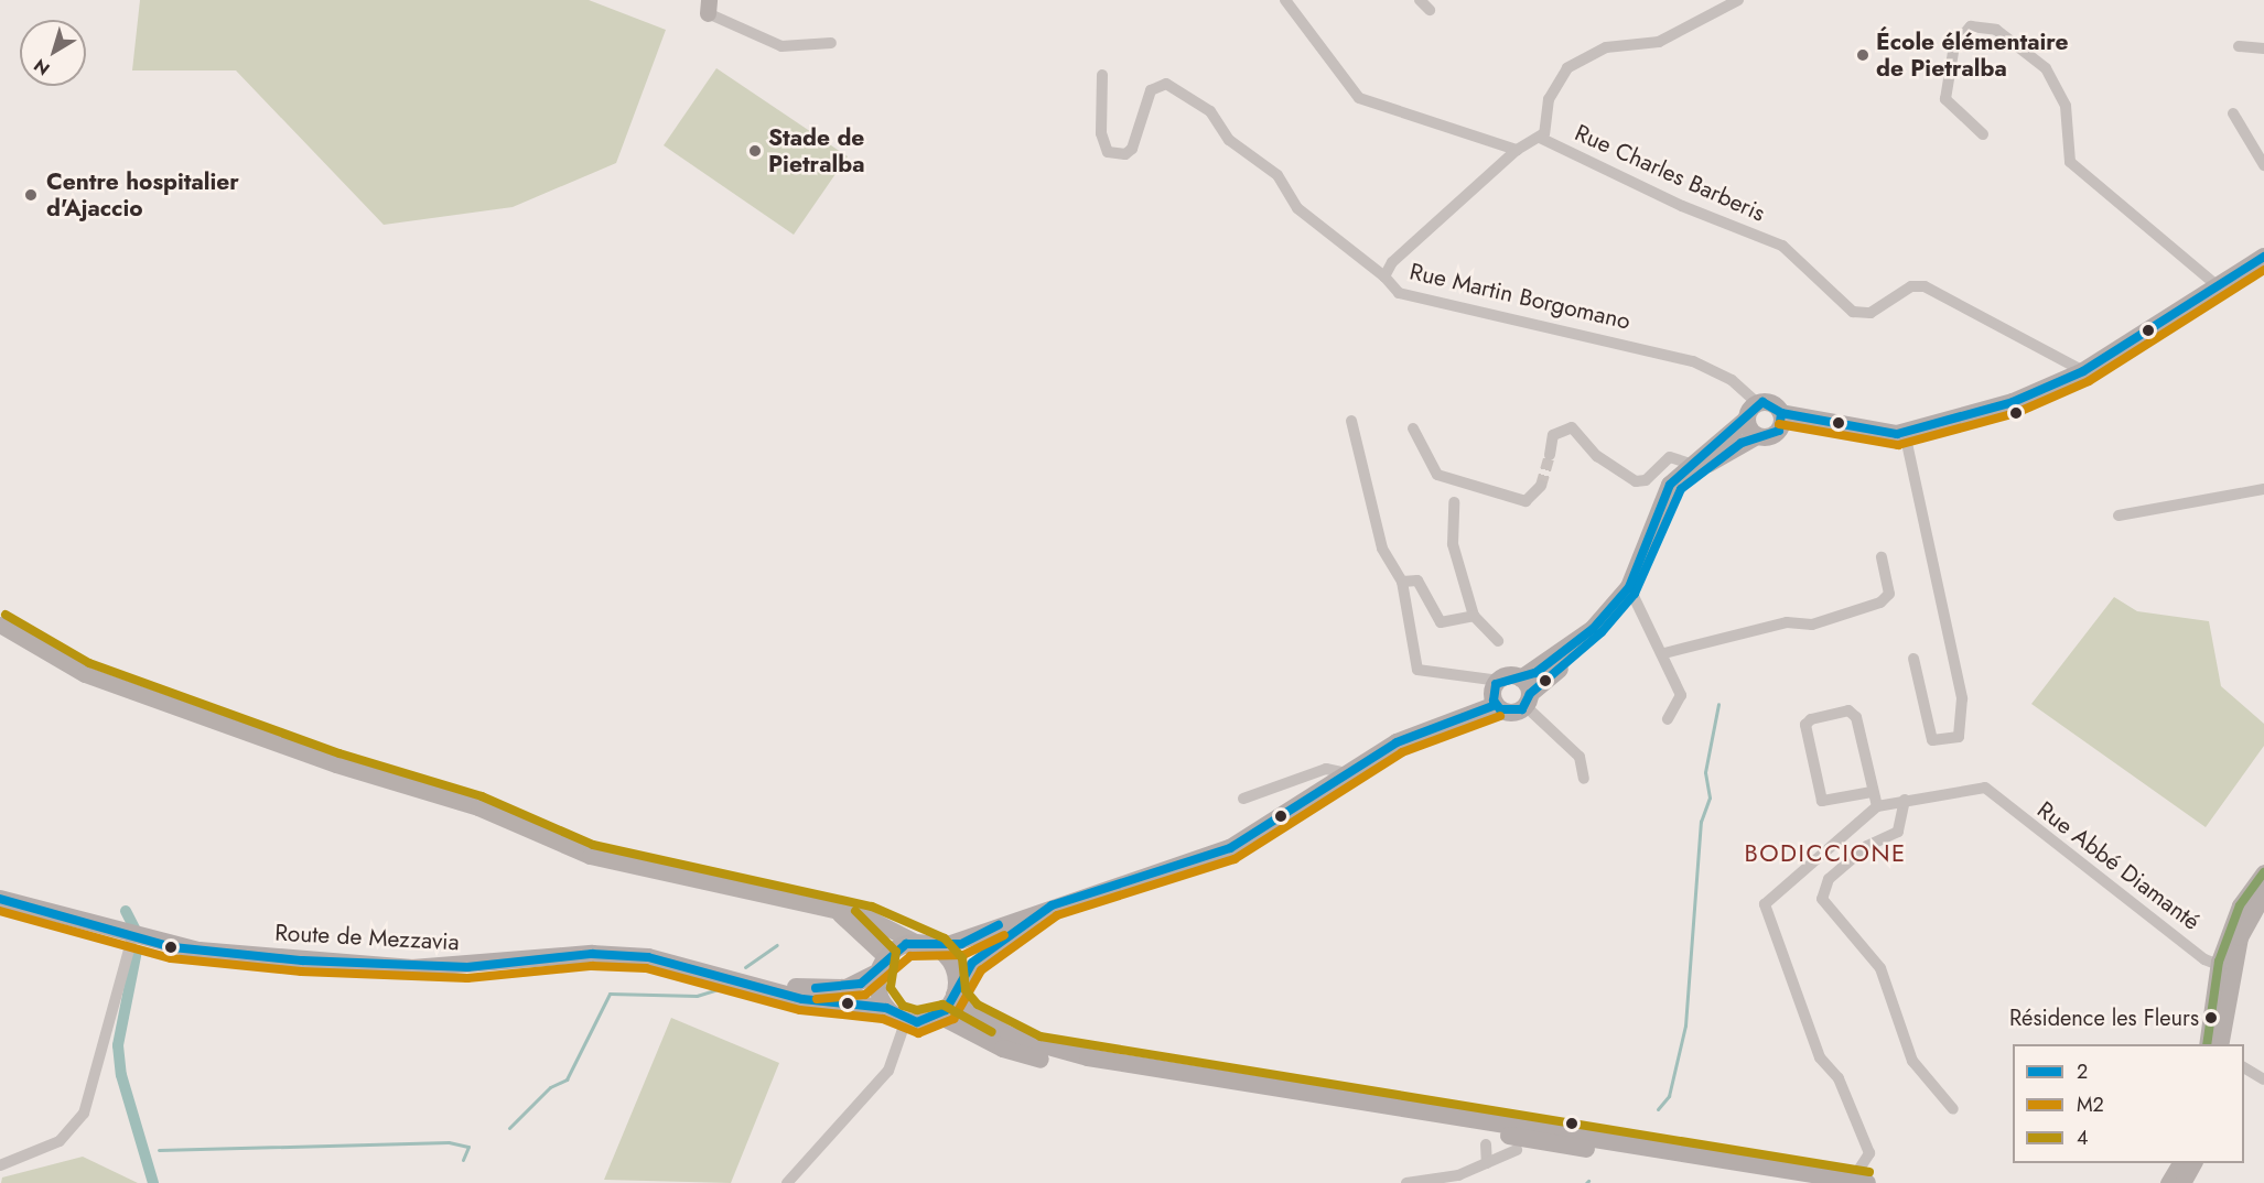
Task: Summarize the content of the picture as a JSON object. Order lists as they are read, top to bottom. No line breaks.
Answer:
{"streets":{"main road":["Route de Mezzavia"],"street":["Rue Charles Barberis","Rue Martin Borgomano","Rue Abbé Diamanté"]},"crossings":[["Rue Charles Barberis","Rue Martin Borgomano"]],"districts":["BODICCIONE"],"places":["École élémentaire de Pietralba","Stade de Pietralba","Centre hospitalier d'Ajaccio","Résidence les Fleurs"],"lines":["transit line 2","transit line M2","transit line 4"],"legend":["2","M2","4"],"north":"bottom left"}
